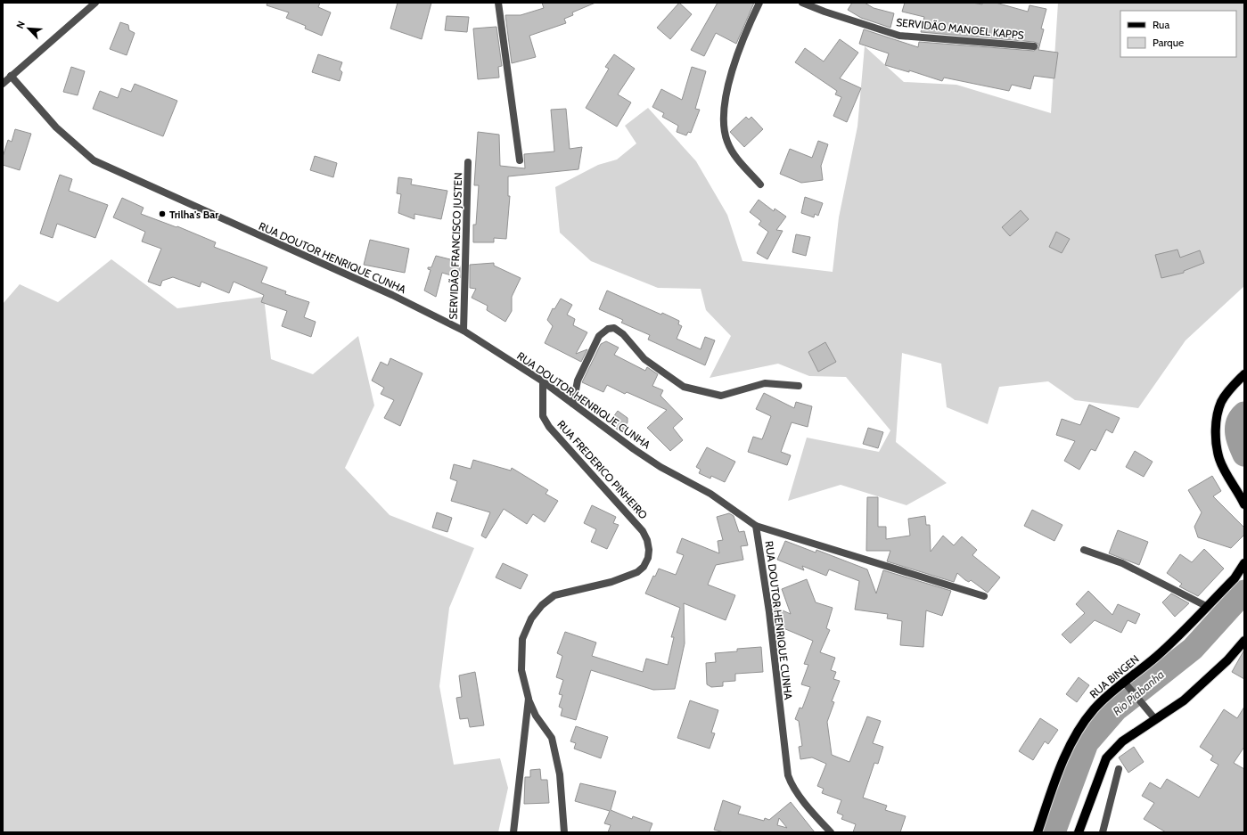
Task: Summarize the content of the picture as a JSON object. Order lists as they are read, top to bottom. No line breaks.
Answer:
{"streets":{"main road":["RUA BINGEN"],"street":["SERVIDÃO MANOEL KAPPS","SERVIDÃO FRANCISCO JUSTEN","RUA DOUTOR HENRIQUE CUNHA","RUA FREDERICO PINHEIRO"]},"crossings":[["SERVIDÃO FRANCISCO JUSTEN","RUA DOUTOR HENRIQUE CUNHA"],["RUA DOUTOR HENRIQUE CUNHA","RUA FREDERICO PINHEIRO"]],"water":["Rio Piabanha"],"places":["Trilha's Bar"],"legend":["Rua","Parque"],"north":"top left"}
